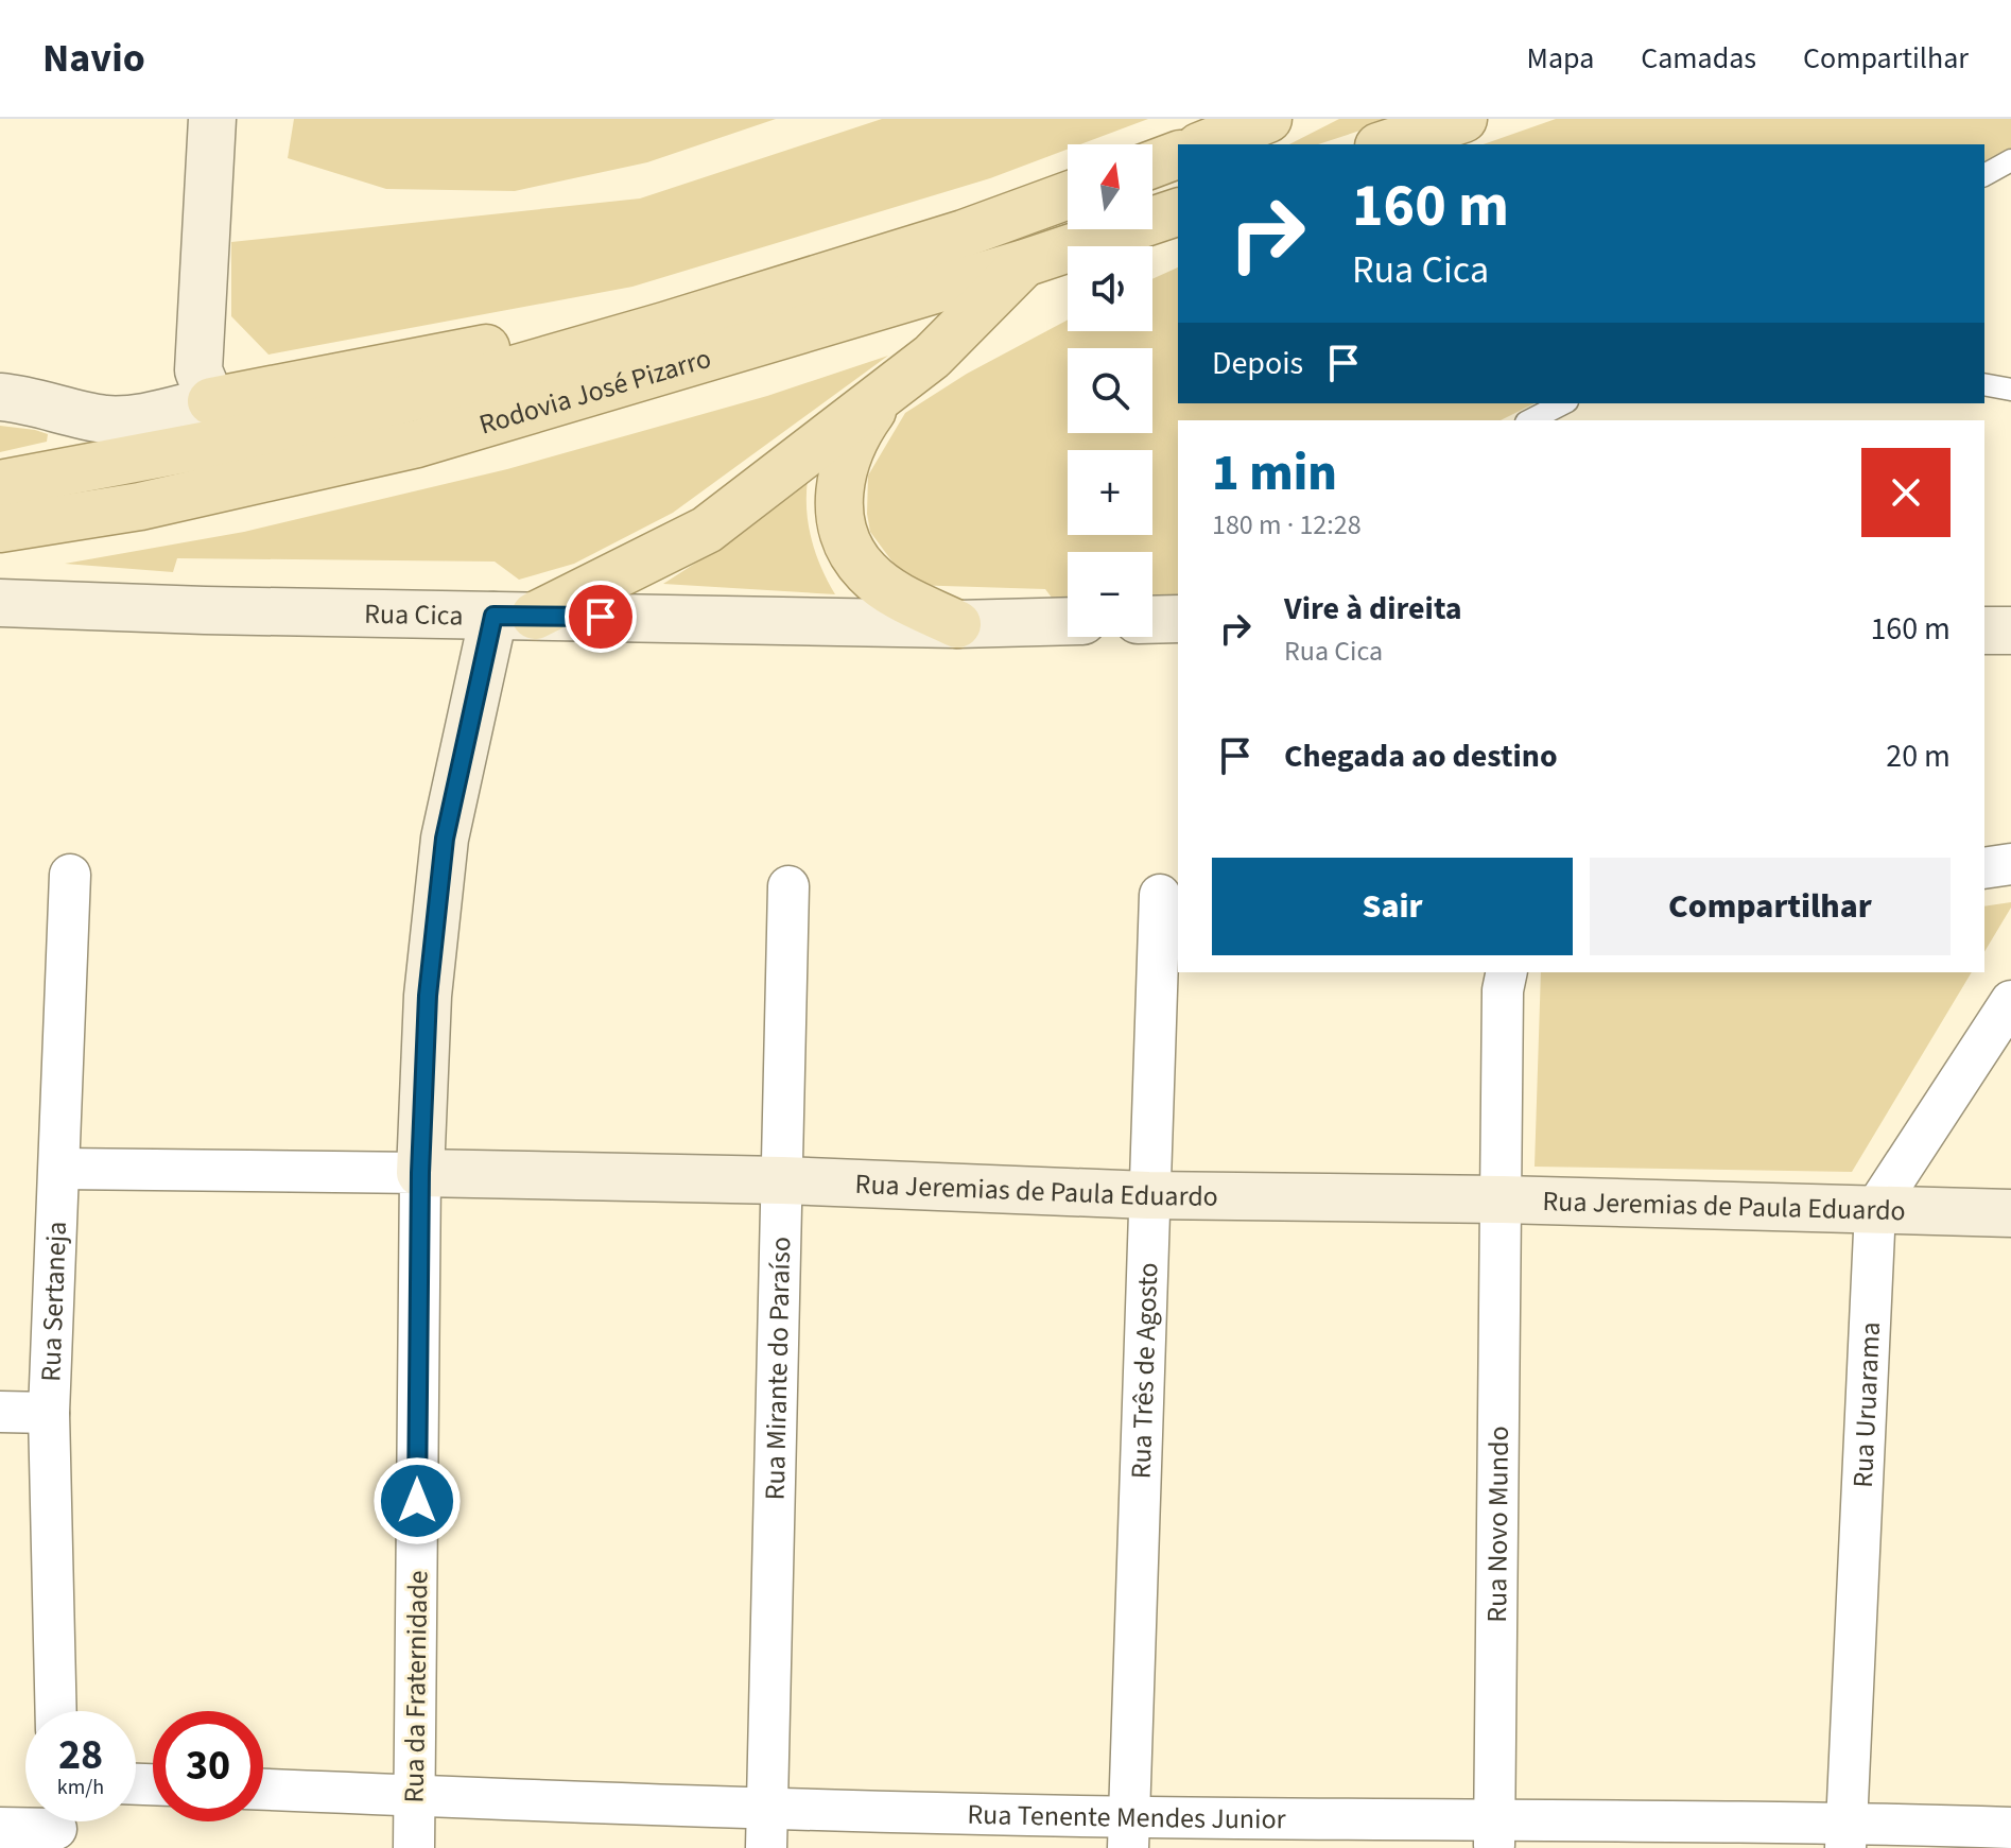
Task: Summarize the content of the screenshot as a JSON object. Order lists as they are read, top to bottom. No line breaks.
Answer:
{"streets":{"main road":["Rodovia José Pizarro"],"street":["Rua Cica","Rua Jeremias de Paula Eduardo","Rua Sertaneja","Rua Mirante do Paraíso","Rua Três de Agosto","Rua Uruarama","Rua Novo Mundo","Rua da Fraternidade","Rua Tenente Mendes Junior"]},"crossings":[["Rua Cica","Rua da Fraternidade"],["Rua Jeremias de Paula Eduardo","Rua Sertaneja"],["Rua Jeremias de Paula Eduardo","Rua Mirante do Paraíso"],["Rua Jeremias de Paula Eduardo","Rua Três de Agosto"],["Rua Jeremias de Paula Eduardo","Rua Uruarama"],["Rua Jeremias de Paula Eduardo","Rua Novo Mundo"],["Rua Jeremias de Paula Eduardo","Rua da Fraternidade"],["Rua Mirante do Paraíso","Rua Tenente Mendes Junior"],["Rua Três de Agosto","Rua Tenente Mendes Junior"],["Rua Uruarama","Rua Tenente Mendes Junior"],["Rua Novo Mundo","Rua Tenente Mendes Junior"],["Rua da Fraternidade","Rua Tenente Mendes Junior"]],"north":"top","page":{"header":"Navio","nav":["Mapa","Camadas","Compartilhar"],"map_buttons":["+","−"],"turn":["160 m","Rua Cica"],"then":"Depois","heading":["1 min","180 m · 12:28"],"list":[{"name":"Vire à direita","note":"Rua Cica","value":"160 m"},{"name":"Chegada ao destino","value":"20 m"}],"buttons":["Sair","Compartilhar"],"speed":"28 km/h","limit":"30"}}
